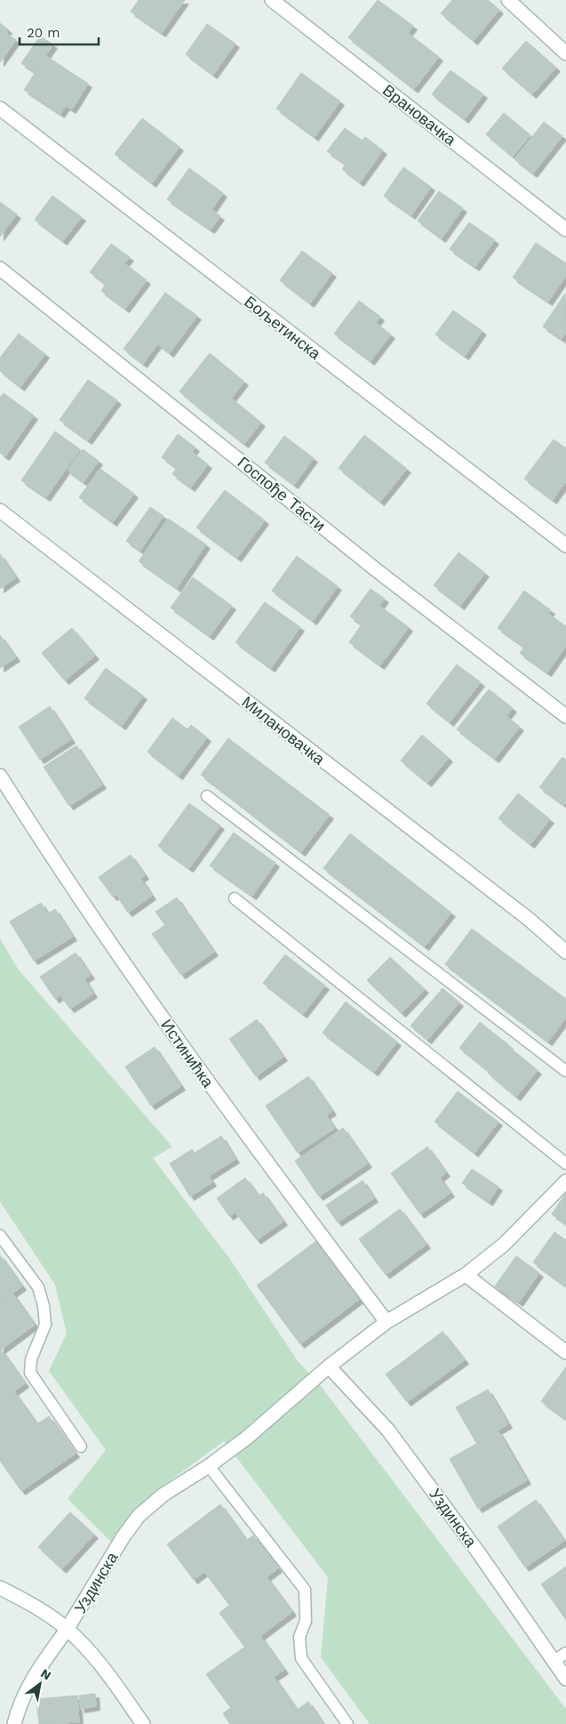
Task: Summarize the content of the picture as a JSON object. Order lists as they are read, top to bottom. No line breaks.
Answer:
{"streets":{"street":["Врановачка","Бољетинска","Госпође Тасти","Милановачка","Истинићка","Уздинска"]},"crossings":[["Истинићка","Уздинска"]],"scale_bar":"20 m","north":"top right"}
